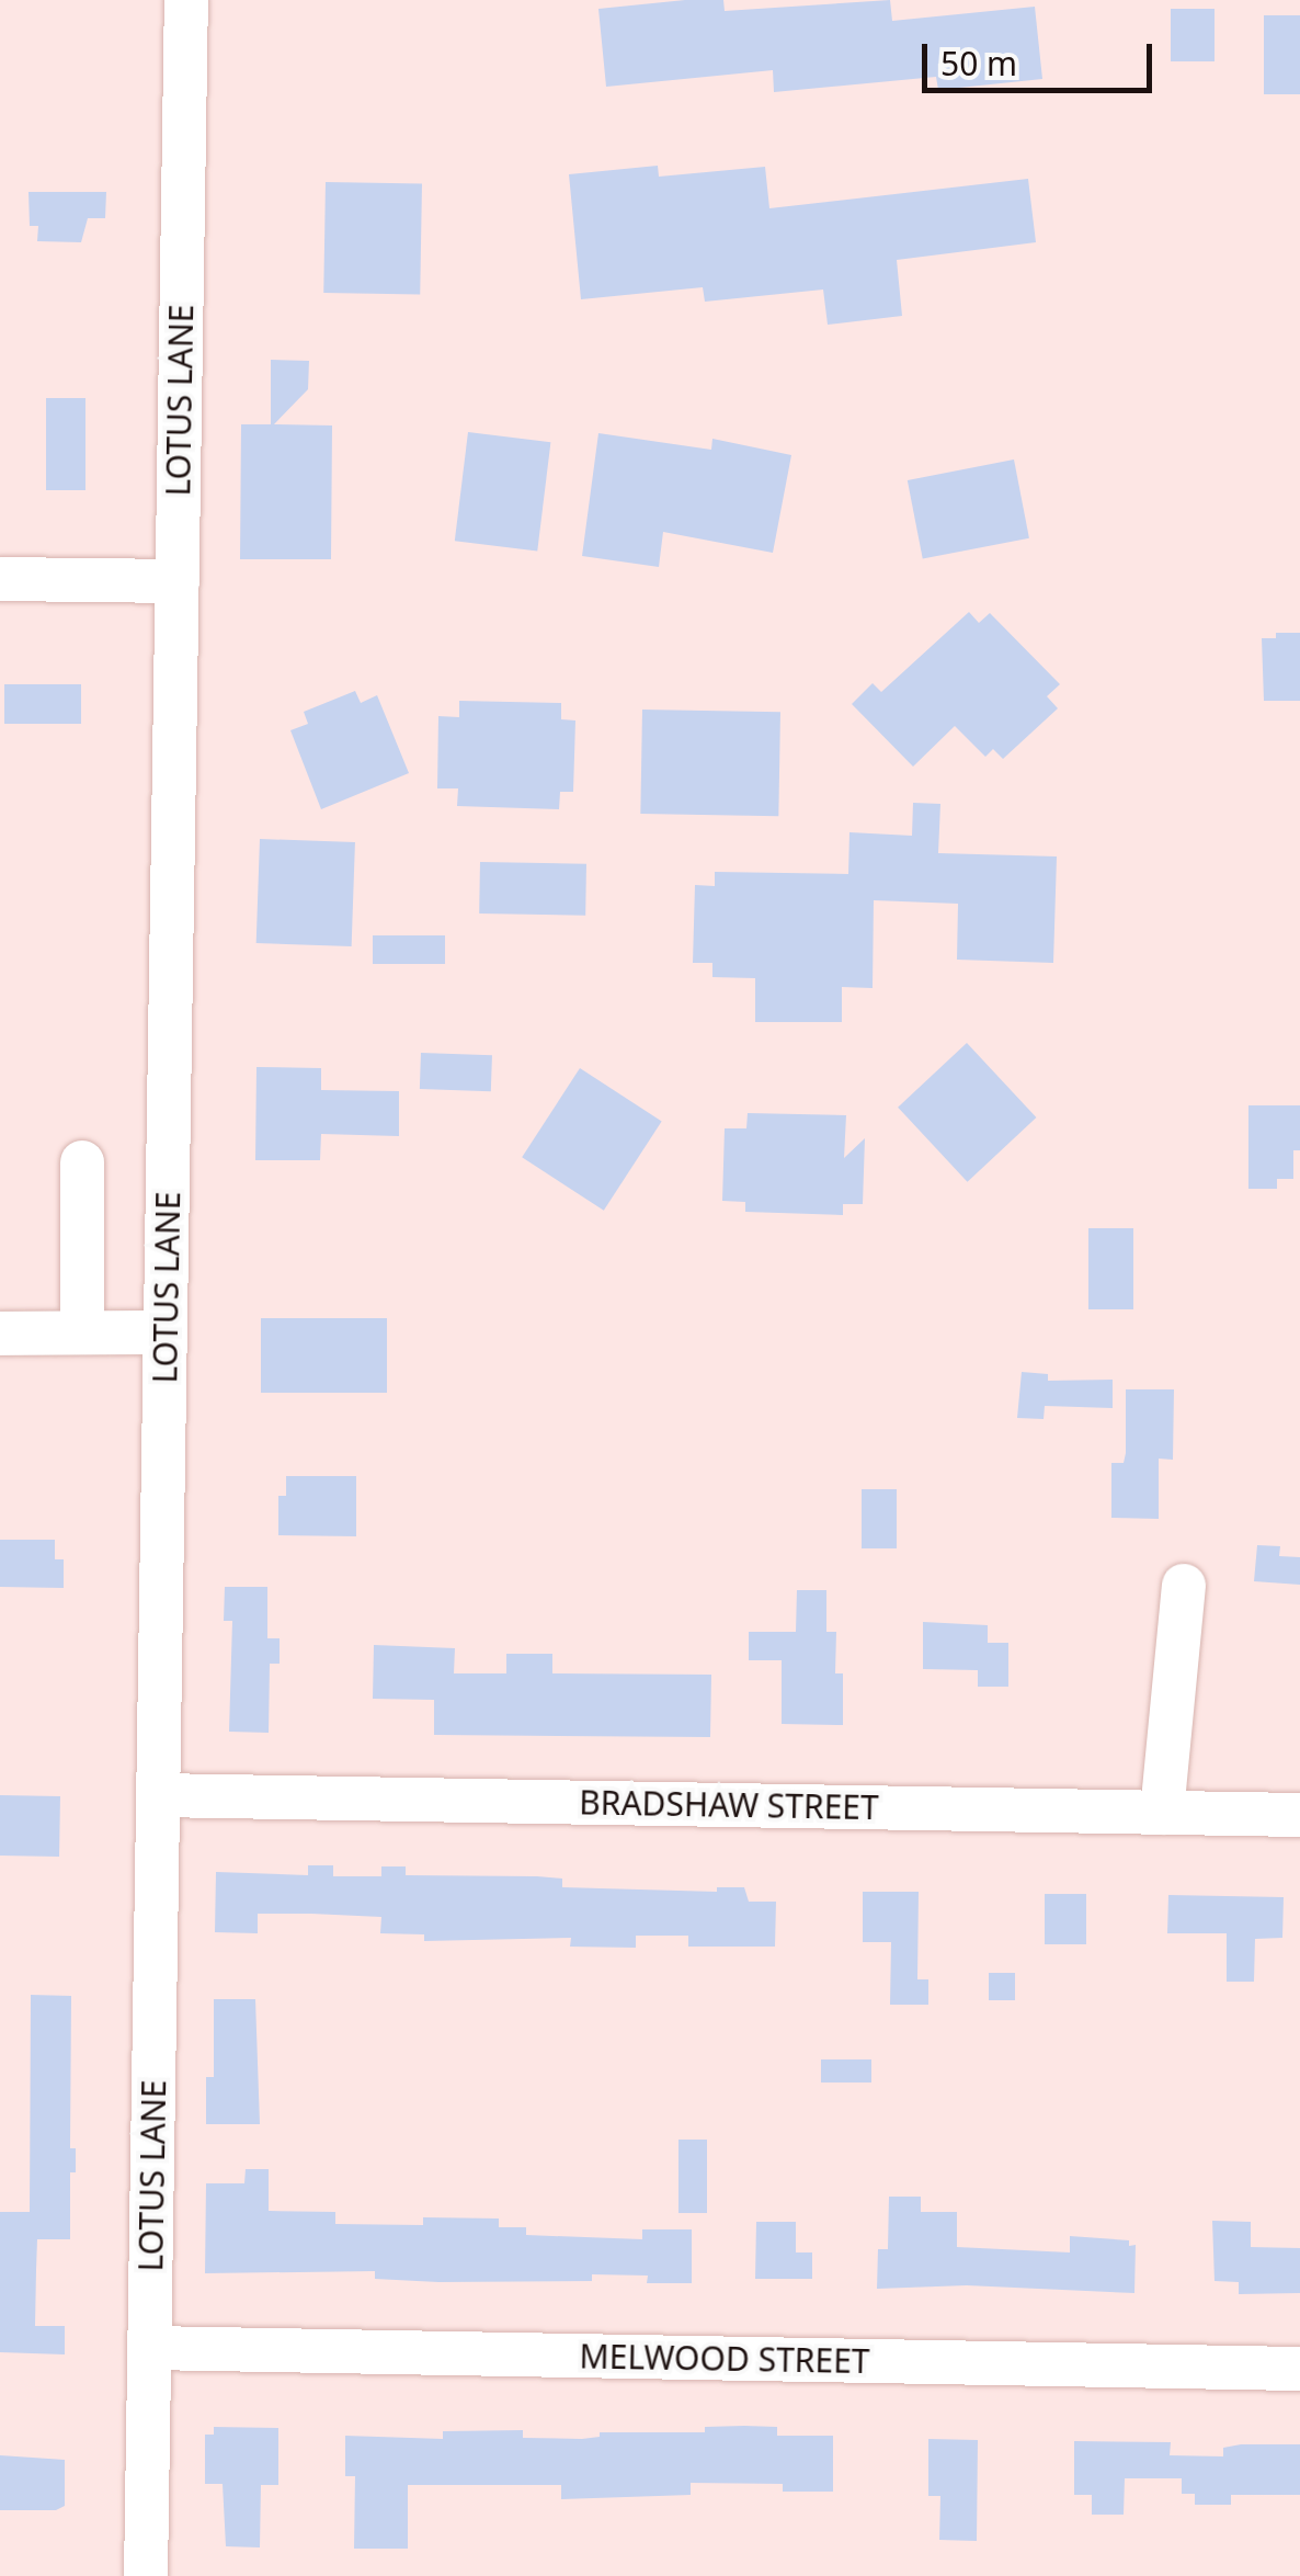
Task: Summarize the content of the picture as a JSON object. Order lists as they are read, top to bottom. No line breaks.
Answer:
{"streets":{"street":["LOTUS LANE","BRADSHAW STREET","MELWOOD STREET"]},"crossings":[["LOTUS LANE","BRADSHAW STREET"],["LOTUS LANE","MELWOOD STREET"]],"scale_bar":"50 m"}
